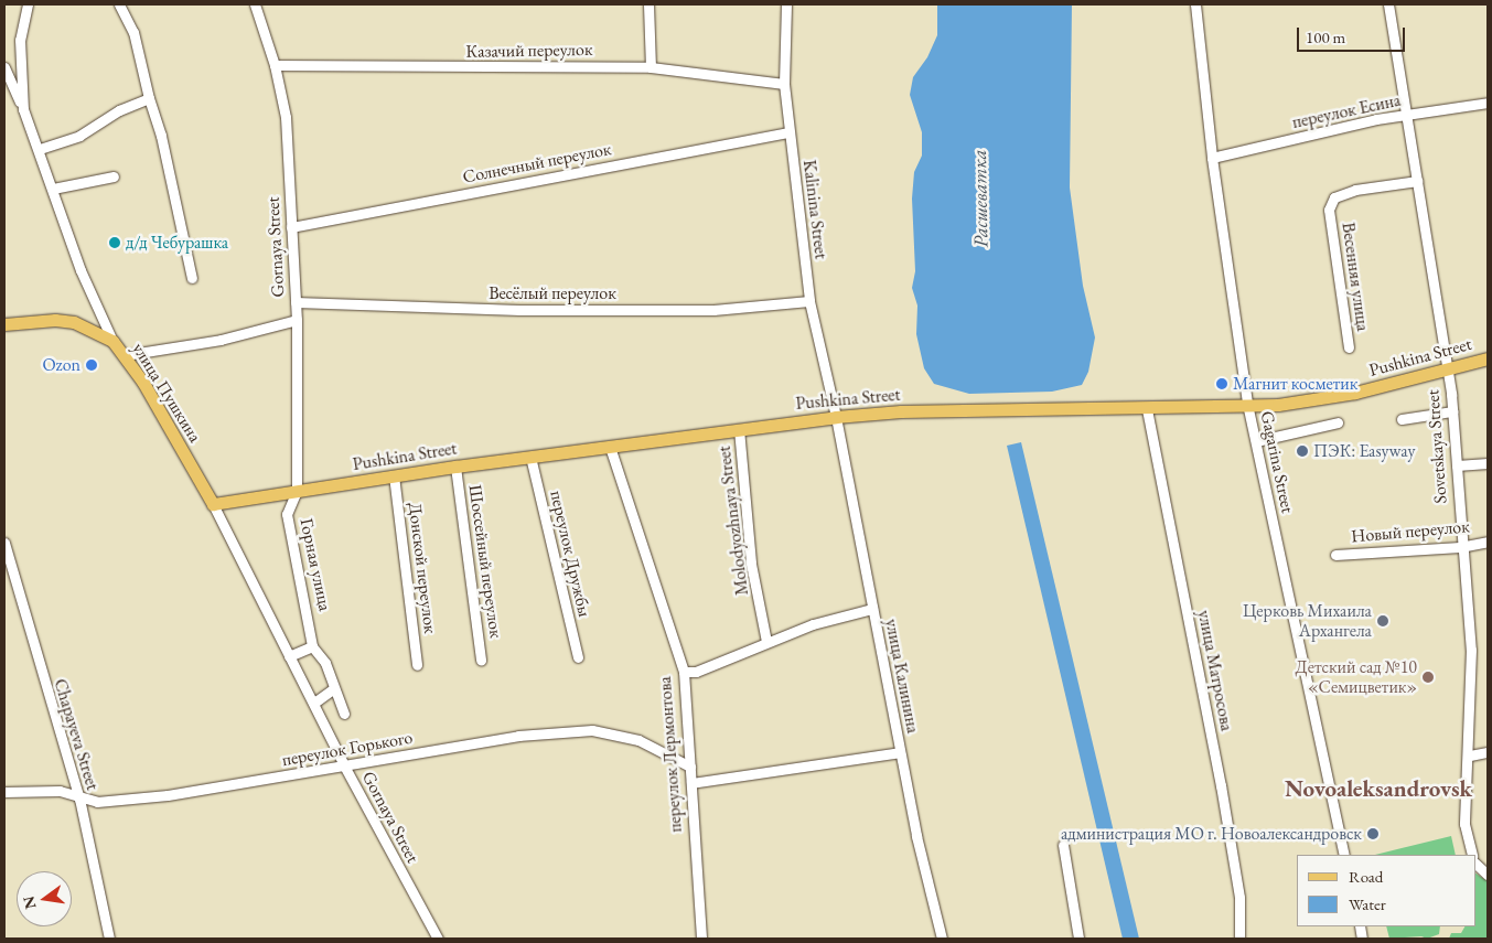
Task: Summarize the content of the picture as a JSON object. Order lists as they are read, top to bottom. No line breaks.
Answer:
{"streets":{"main road":["Pushkina Street","улица Пушкина"],"street":["Казачий переулок","переулок Есина","Солнечный переулок","Kalinina Street","Gornaya Street","Весенняя улица","Весёлый переулок","Sovetskaya Street","Gagarina Street","Molodyozhnaya Street","Новый переулок","переулок Дружбы","Шоссейный переулок","Горная улица","Донской переулок","улица Матросова","улица Калинина","Chapayeva Street","переулок Горького","переулок Лермонтова"]},"crossings":[["Казачий переулок","Kalinina Street"],["Казачий переулок","Gornaya Street"],["переулок Есина","Sovetskaya Street"],["переулок Есина","Gagarina Street"],["Солнечный переулок","Kalinina Street"],["Солнечный переулок","Gornaya Street"],["Kalinina Street","Весёлый переулок"],["Kalinina Street","Pushkina Street"],["Kalinina Street","улица Калинина"],["Gornaya Street","Весёлый переулок"],["Gornaya Street","Pushkina Street"],["Gornaya Street","улица Пушкина"],["Gornaya Street","Горная улица"],["Gornaya Street","переулок Горького"],["Весенняя улица","Sovetskaya Street"],["Pushkina Street","улица Пушкина"],["Pushkina Street","Sovetskaya Street"],["Pushkina Street","Gagarina Street"],["Pushkina Street","Molodyozhnaya Street"],["Pushkina Street","переулок Дружбы"],["Pushkina Street","Шоссейный переулок"],["Pushkina Street","Горная улица"],["Pushkina Street","Донской переулок"],["Pushkina Street","улица Матросова"],["Pushkina Street","улица Калинина"],["Pushkina Street","переулок Лермонтова"],["Sovetskaya Street","Новый переулок"],["Chapayeva Street","переулок Горького"],["переулок Горького","переулок Лермонтова"]],"districts":["Novoaleksandrovsk"],"water":["Расшеватка"],"places":["д/д Чебурашка","Ozon","Магнит косметик","ПЭК: Easyway","Церковь Михаила Архангела","Детский сад №10 «Семицветик»","администрация МО г. Новоалександровск"],"legend":["Road","Water"],"scale_bar":"100 m","north":"left"}
